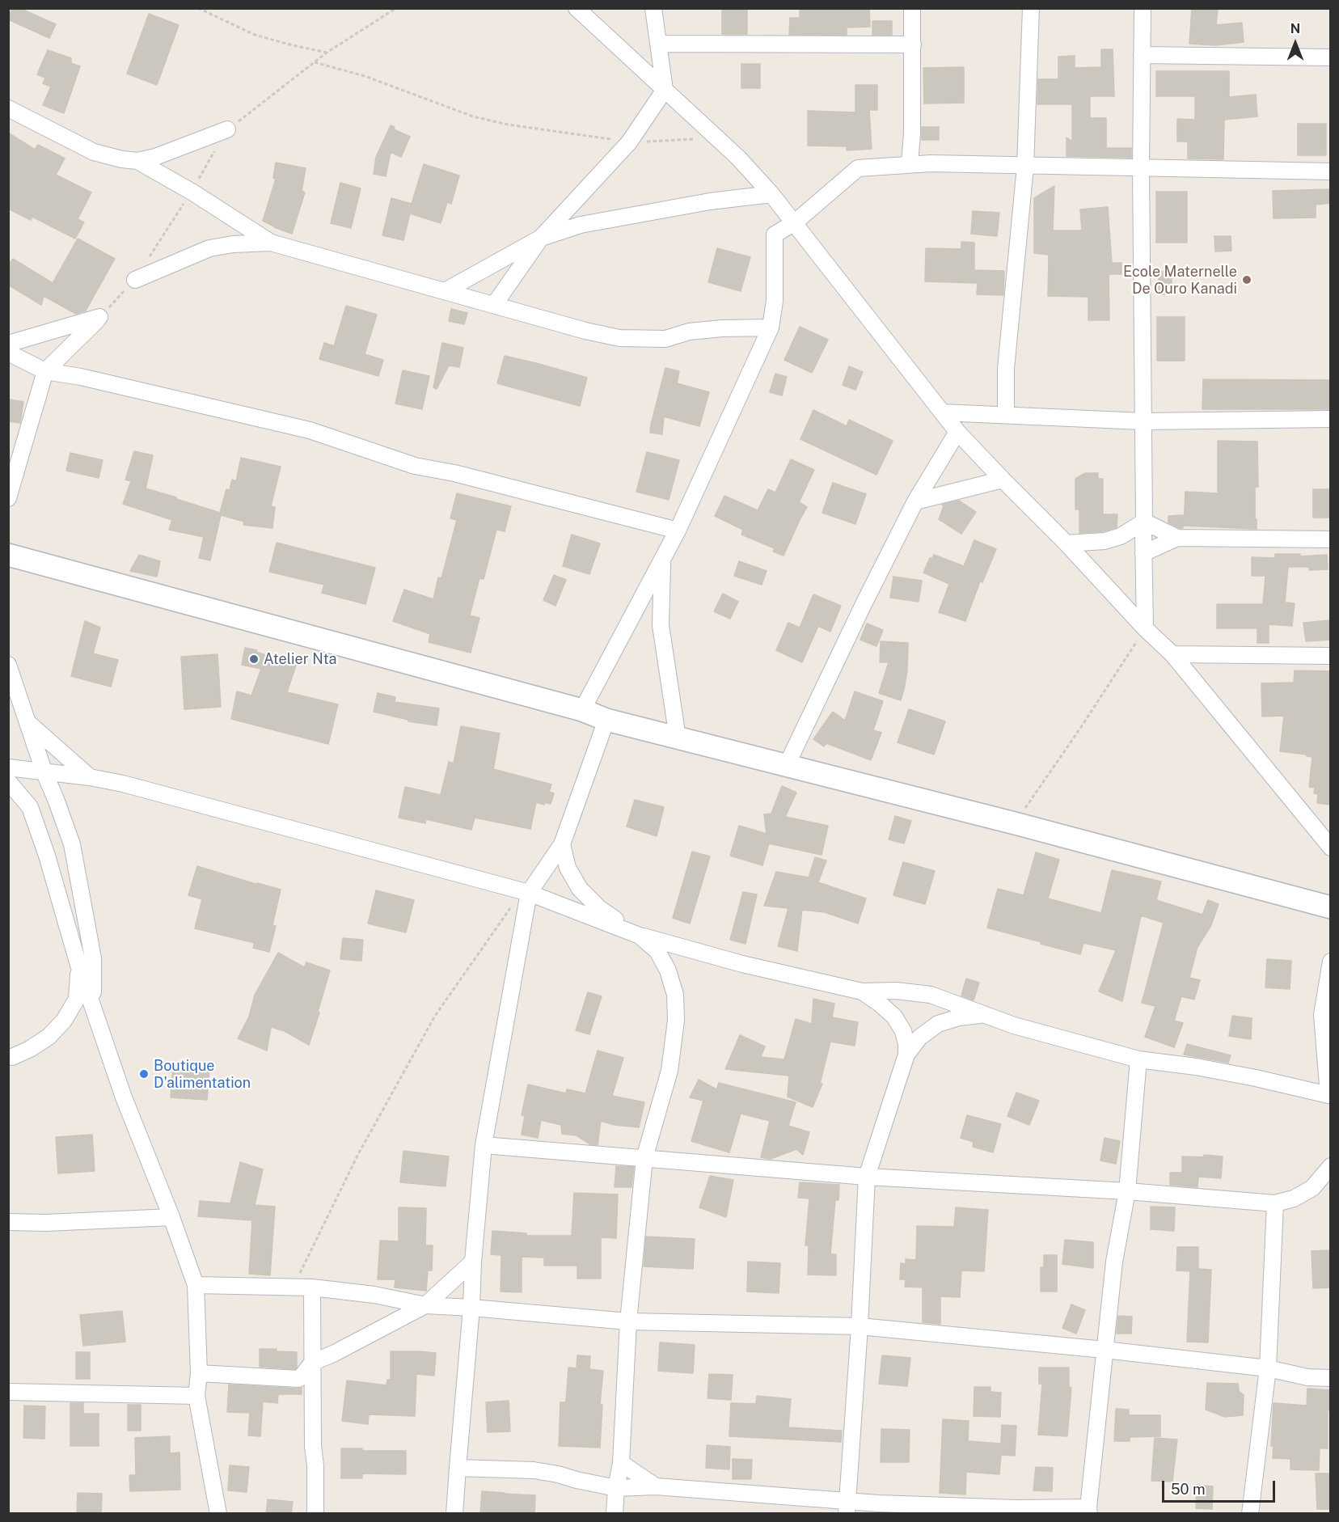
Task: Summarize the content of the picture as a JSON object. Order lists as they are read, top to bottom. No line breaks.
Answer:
{"places":["Ecole Maternelle De Ouro Kanadi","Atelier Nta","Boutique D'alimentation"],"scale_bar":"50 m","north":"top"}
